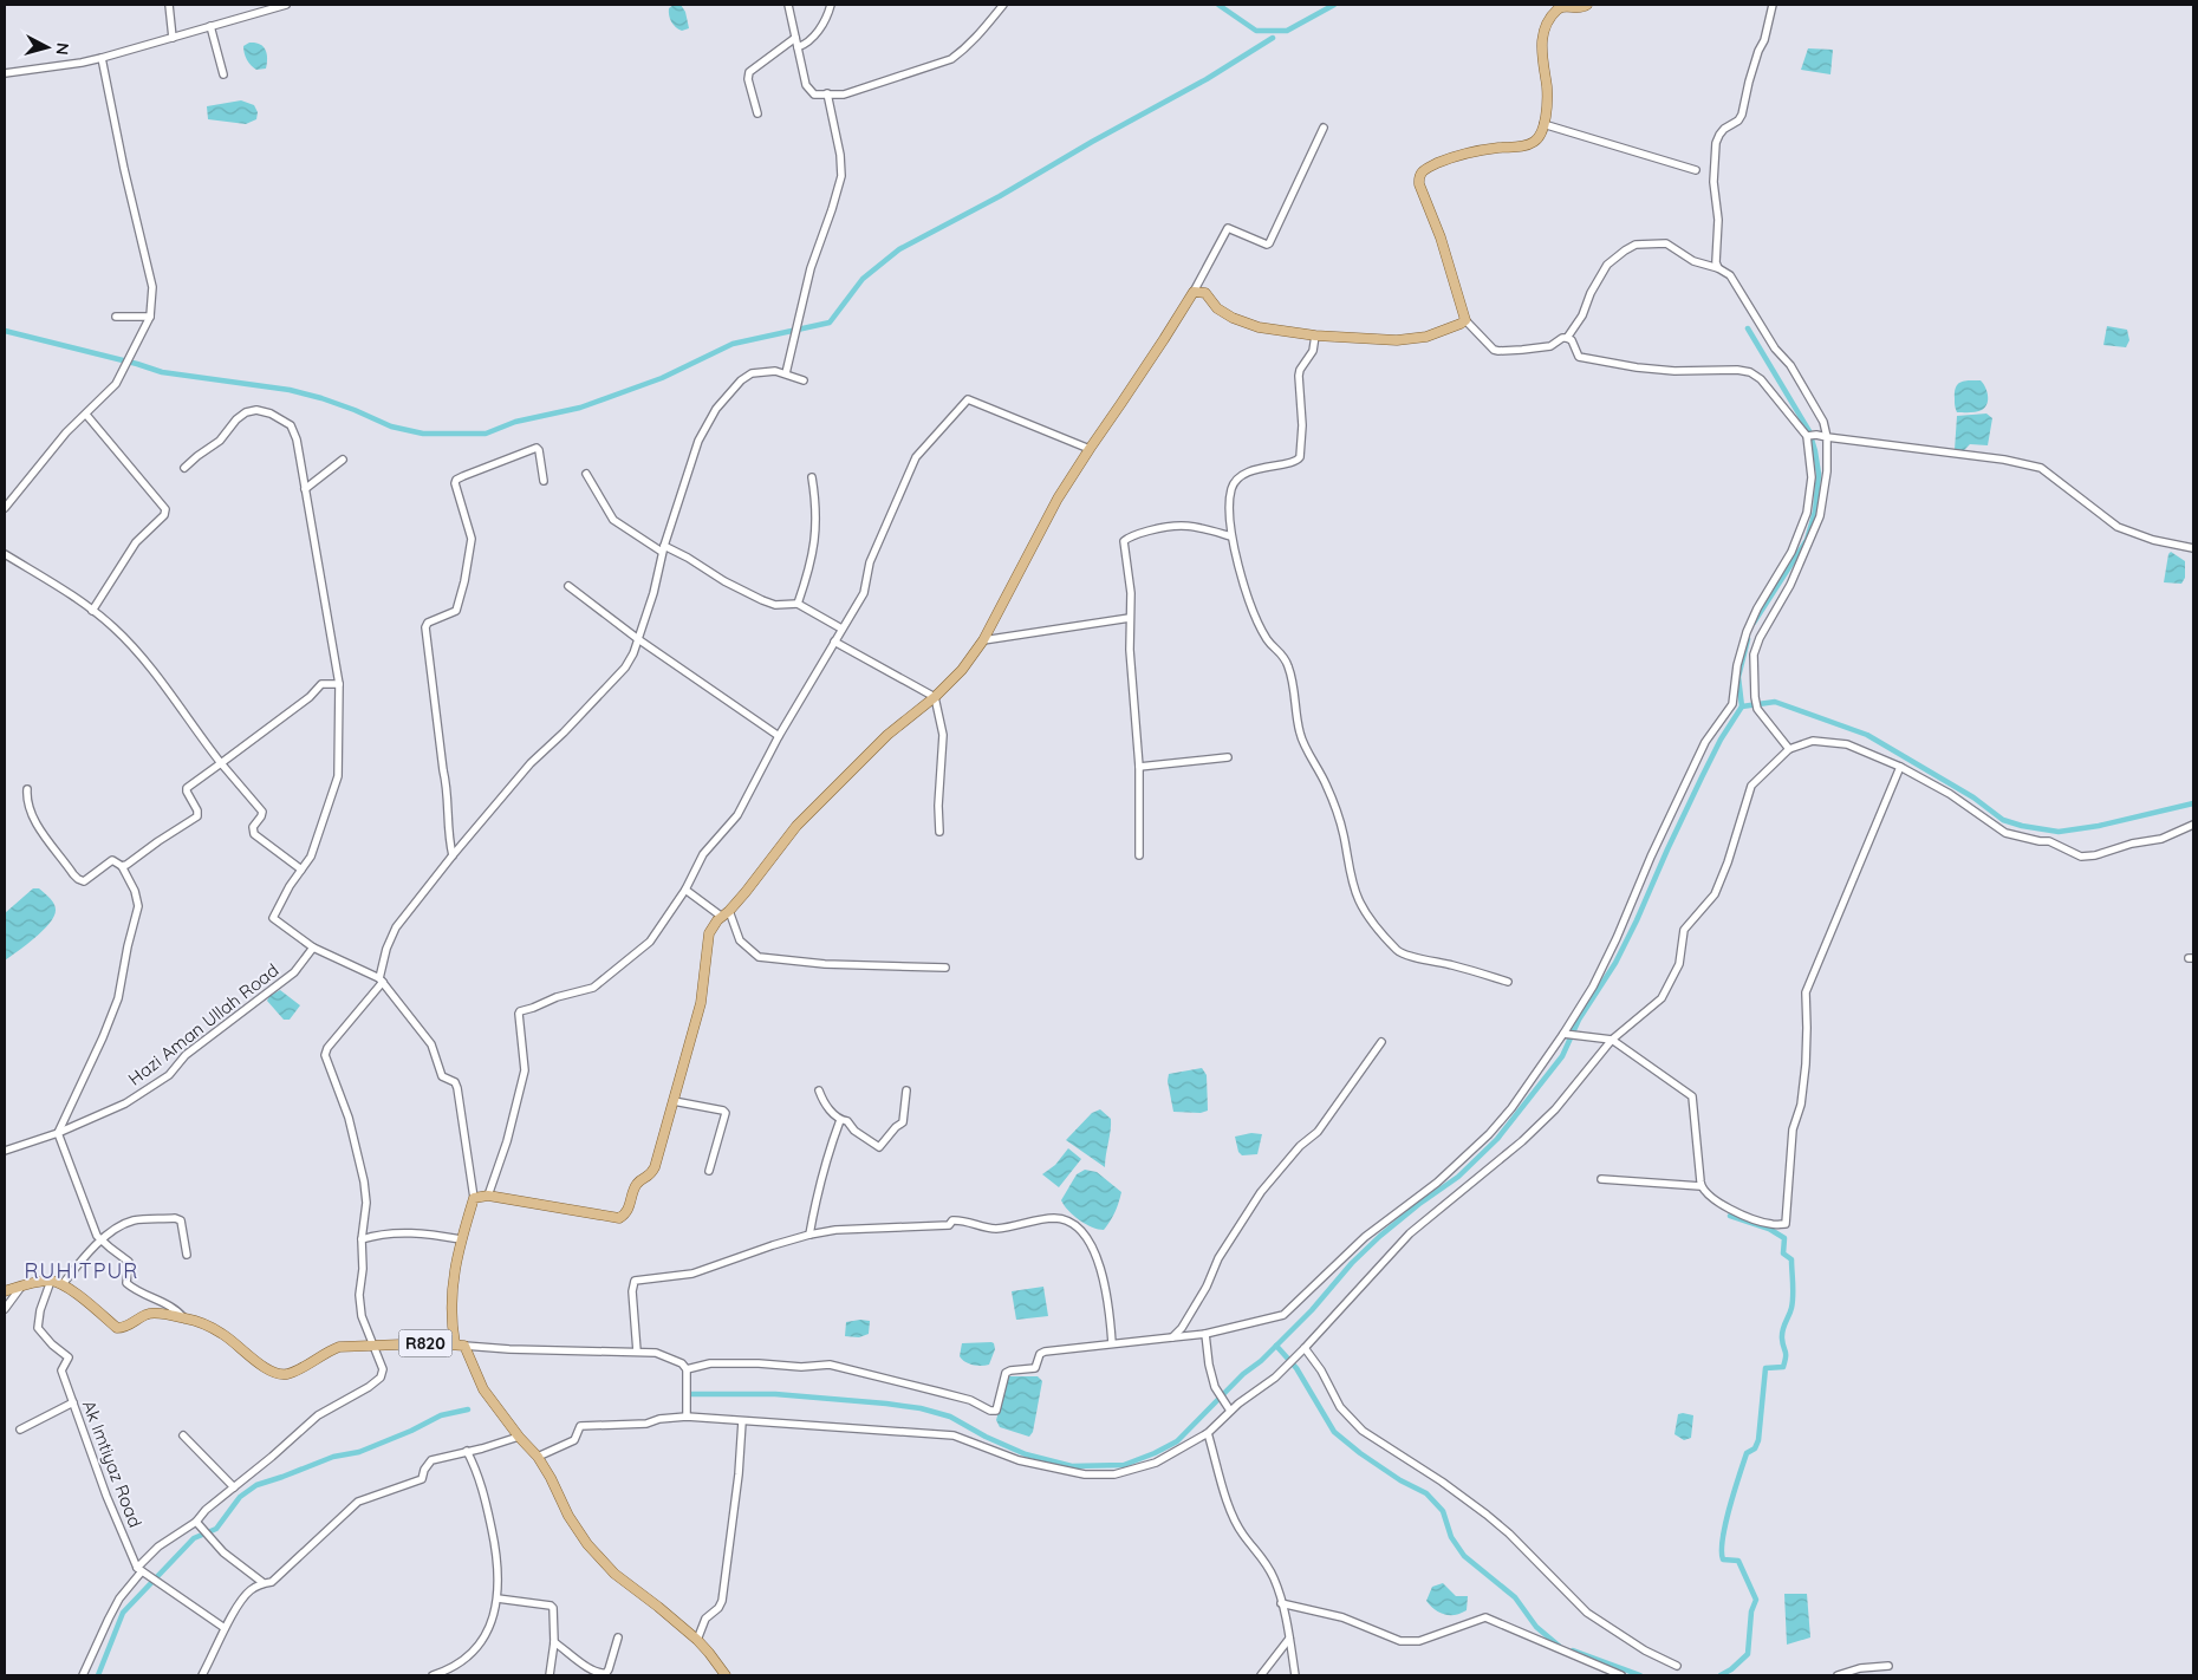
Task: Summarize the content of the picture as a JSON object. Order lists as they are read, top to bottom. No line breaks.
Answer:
{"streets":{"main road":["R820"],"street":["Hazi Aman Ullah Road","Ak Imtiyaz Road"]},"crossings":[["R820","Ak Imtiyaz Road"]],"districts":["RUHITPUR"],"north":"right"}
